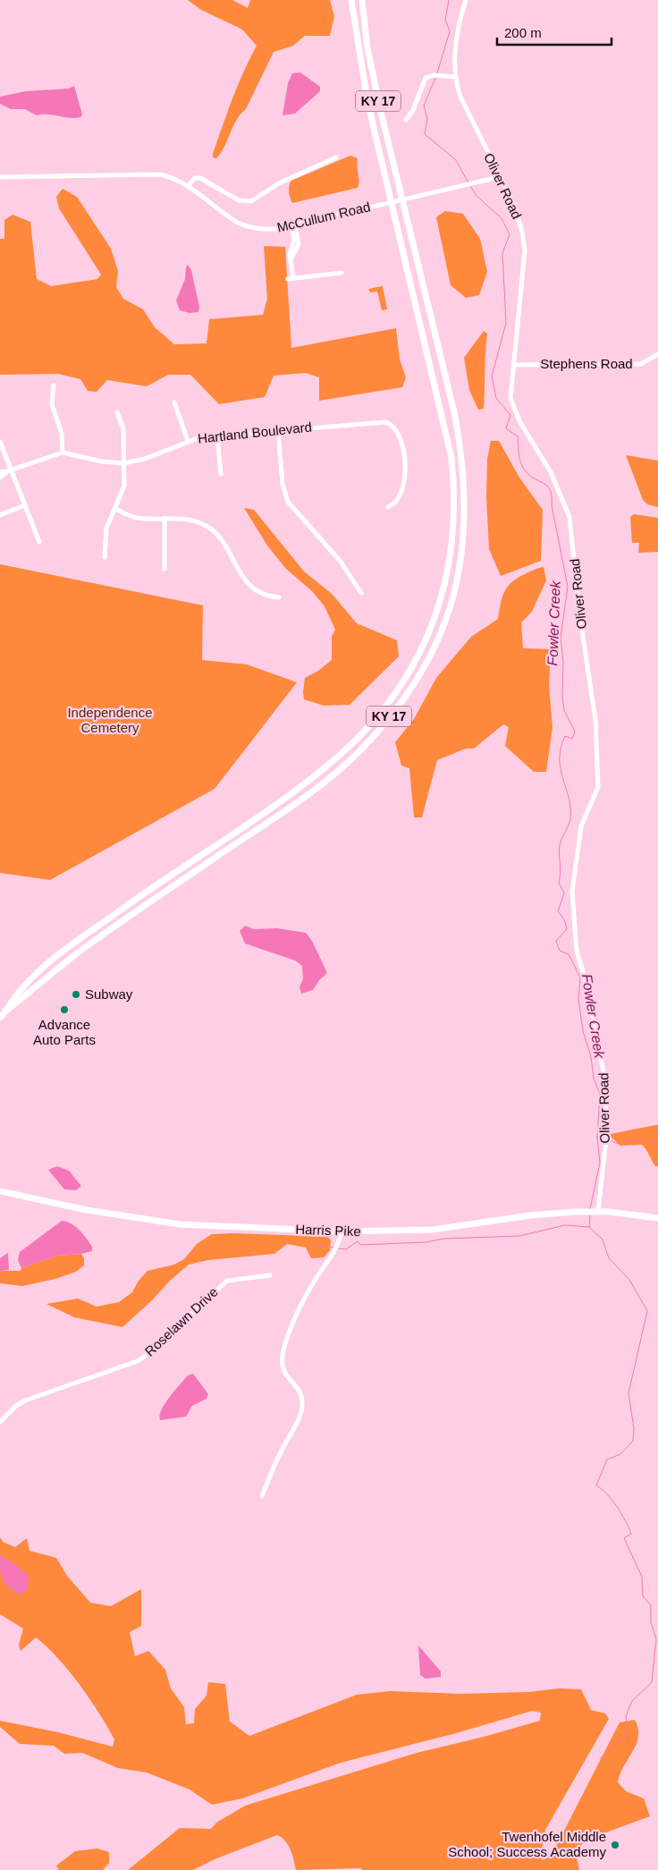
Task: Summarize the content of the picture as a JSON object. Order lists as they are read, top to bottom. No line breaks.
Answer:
{"streets":{"main road":["KY 17","Harris Pike"],"street":["Oliver Road","McCullum Road","Stephens Road","Hartland Boulevard","Roselawn Drive"]},"crossings":[["KY 17","McCullum Road"],["Oliver Road","McCullum Road"],["Oliver Road","Stephens Road"],["Oliver Road","Harris Pike"]],"water":["Fowler Creek"],"parks":["Independence Cemetery"],"places":["Subway","Advance Auto Parts","Twenhofel Middle School; Success Academy"],"scale_bar":"200 m"}
